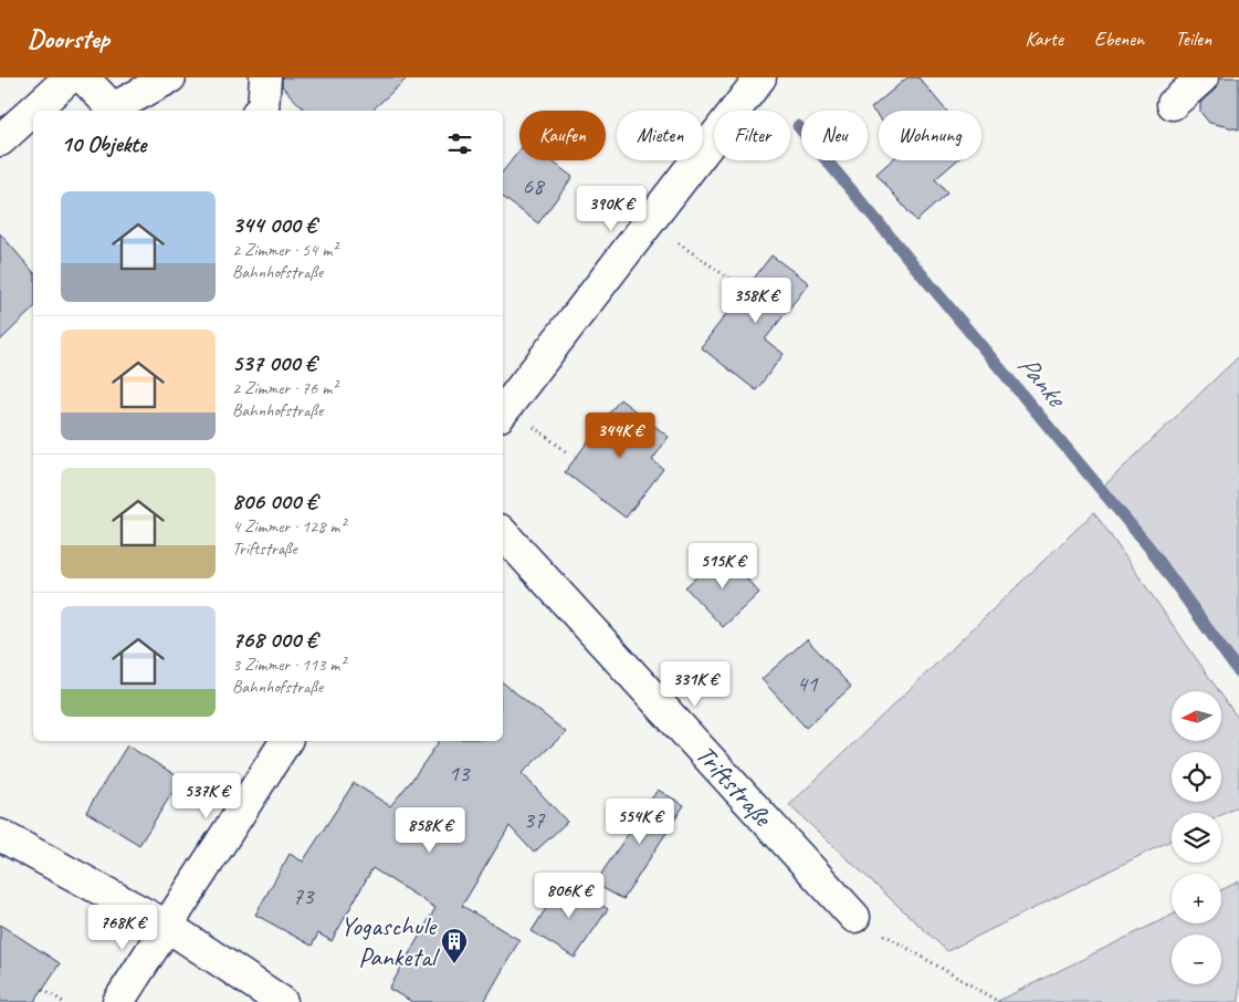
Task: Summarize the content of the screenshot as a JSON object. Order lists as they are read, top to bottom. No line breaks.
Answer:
{"streets":{"street":["Triftstraße"]},"water":["Panke"],"places":{"building":["Yogaschule Panketal"]},"house_numbers":["68","41","13","37","73"],"north":"left","page":{"header":"Doorstep","nav":["Karte","Ebenen","Teilen"],"chip":["Kaufen","Mieten","Filter","Neu","Wohnung"],"heading":"10 Objekte","list":[{"name":"344 000 €","note":"2 Zimmer · 54 m² · Bahnhofstraße"},{"name":"537 000 €","note":"2 Zimmer · 76 m² · Bahnhofstraße"},{"name":"806 000 €","note":"4 Zimmer · 128 m² · Triftstraße"},{"name":"768 000 €","note":"3 Zimmer · 113 m² · Bahnhofstraße"}],"price":["390K €","358K €","344K €","515K €","331K €","537K €","554K €","858K €","806K €","768K €"],"map_buttons":["+","−"]}}
